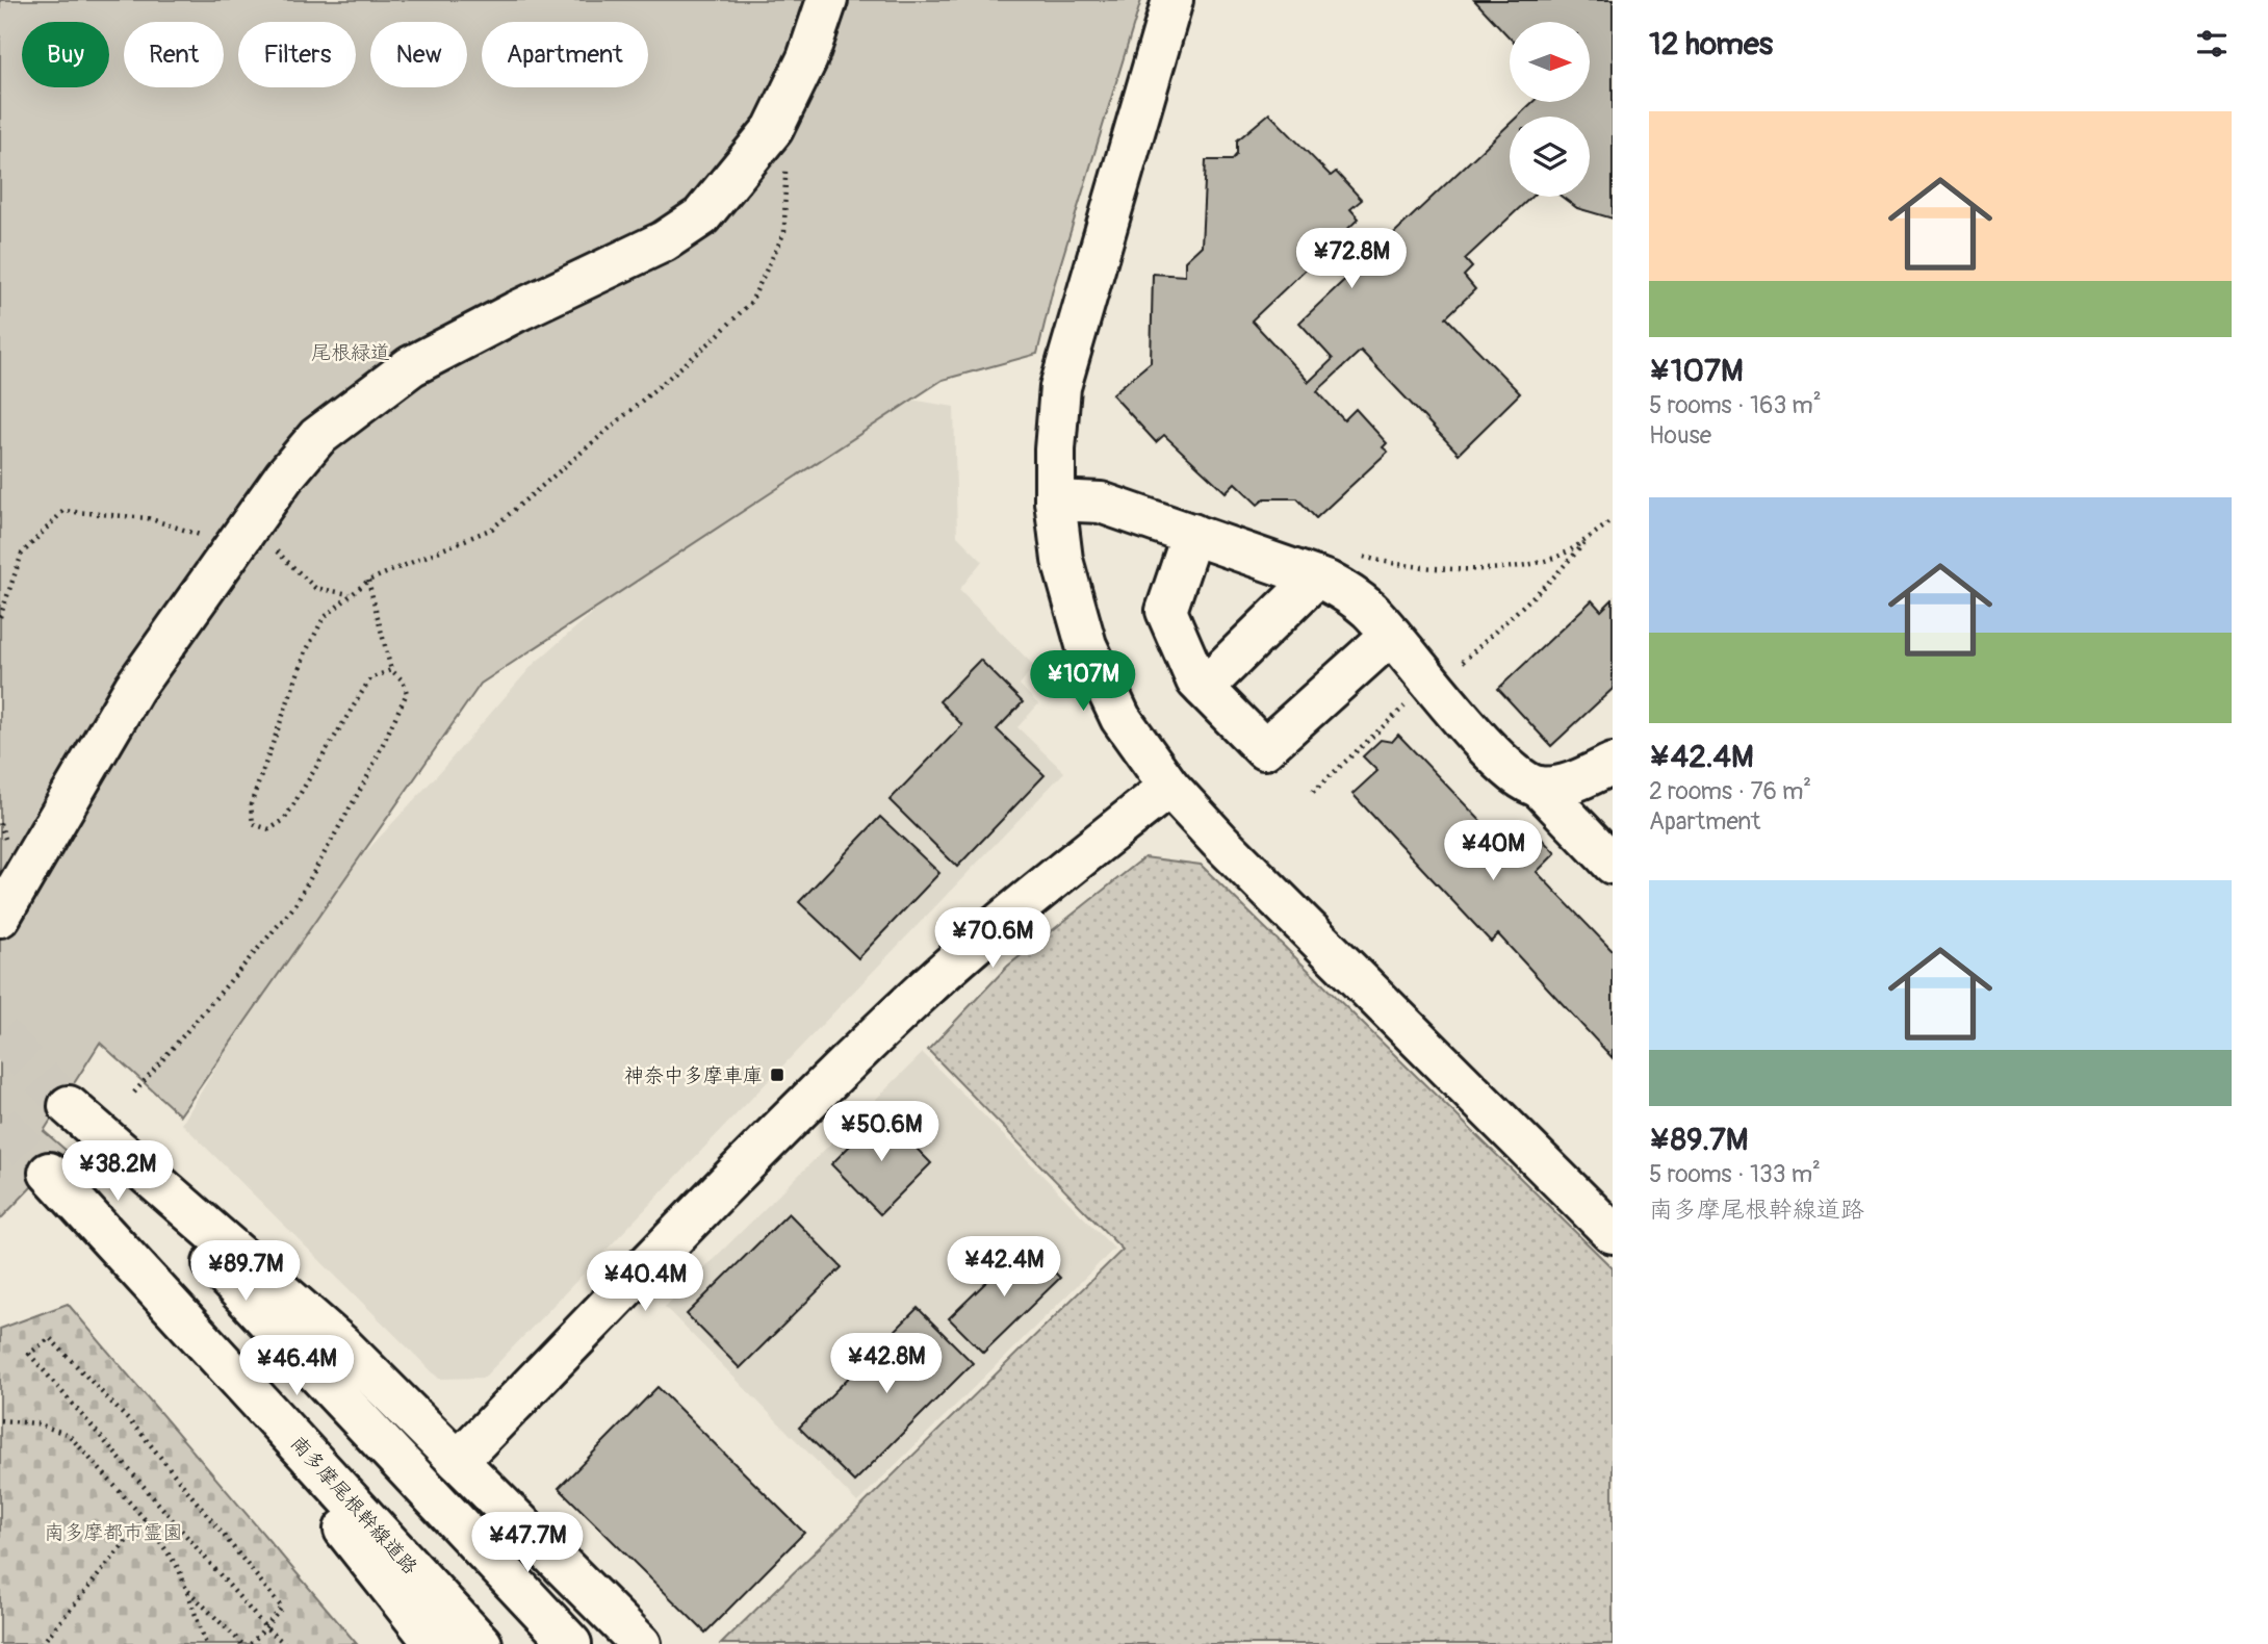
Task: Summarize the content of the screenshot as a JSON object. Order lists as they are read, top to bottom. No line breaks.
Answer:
{"streets":{"street":["南多摩尾根幹線道路"]},"parks":["尾根緑道","南多摩都市霊園"],"places":{"transit":["神奈中多摩車庫"]},"north":"right","page":{"heading":"12 homes","chip":["Buy","Rent","Filters","New","Apartment"],"list":[{"name":"¥107M","note":"5 rooms · 163 m² · House"},{"name":"¥42.4M","note":"2 rooms · 76 m² · Apartment"},{"name":"¥89.7M","note":"5 rooms · 133 m² · 南多摩尾根幹線道路"}],"price":["¥72.8M","¥107M","¥40M","¥70.6M","¥50.6M","¥38.2M","¥42.4M","¥89.7M","¥40.4M","¥42.8M","¥46.4M","¥47.7M"]}}
